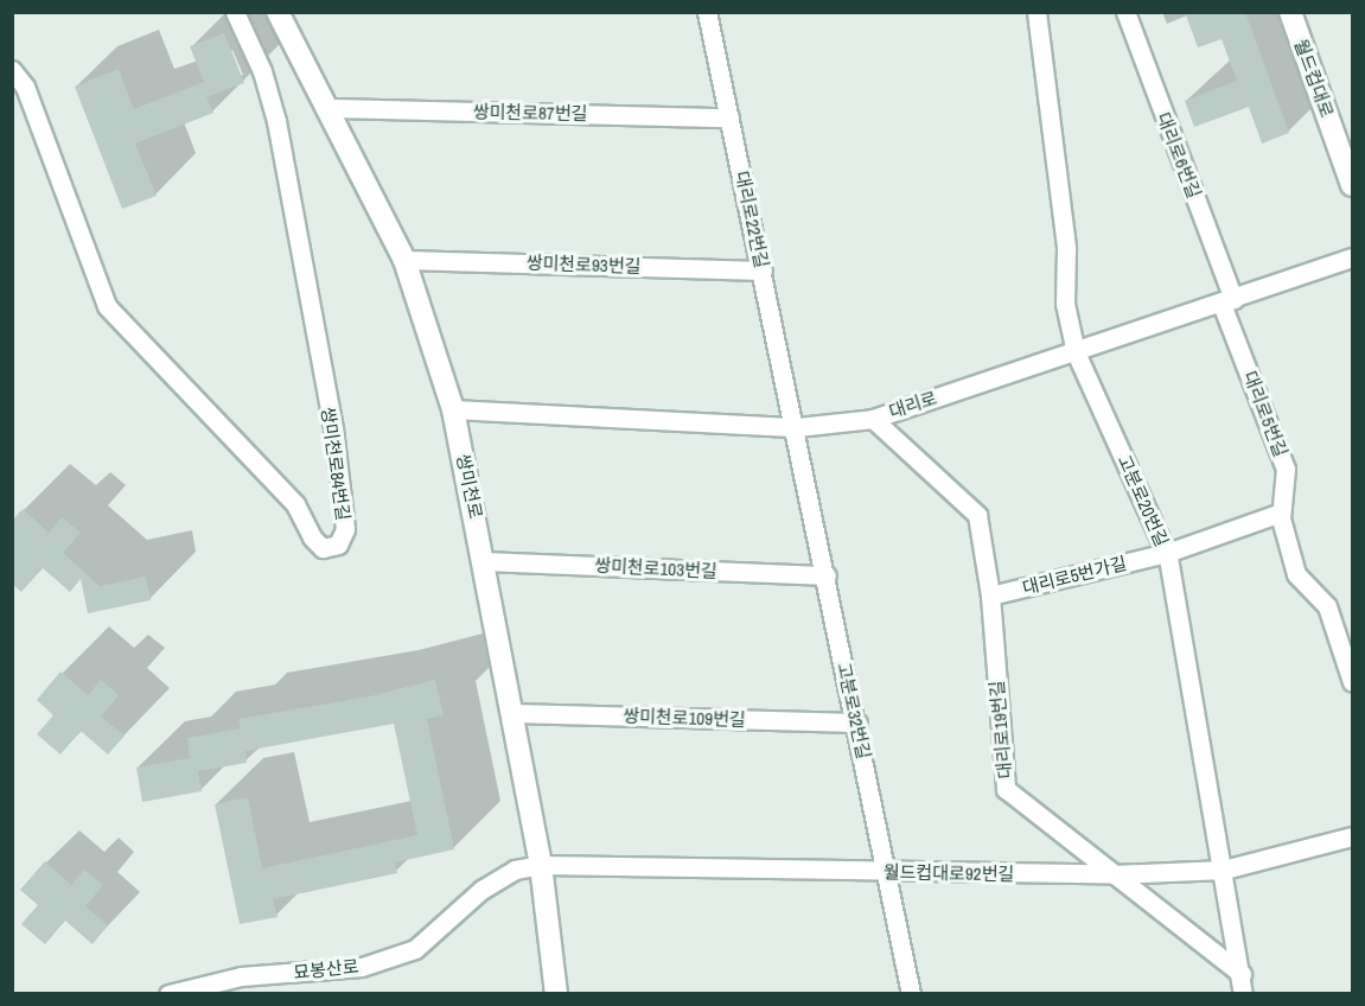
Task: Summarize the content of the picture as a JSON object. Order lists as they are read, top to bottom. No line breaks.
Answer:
{"streets":{"street":["월드컵대로","쌍미천로87번길","대리로6번길","대리로22번길","쌍미천로93번길","대리로","대리로5번길","쌍미천로84번길","쌍미천로","고분로20번길","쌍미천로103번길","대리로5번가길","고분로32번길","쌍미천로109번길","대리로19번길","월드컵대로92번길","묘봉산로"]},"crossings":[["쌍미천로87번길","대리로22번길"],["쌍미천로87번길","쌍미천로"],["대리로6번길","대리로"],["대리로6번길","대리로5번길"],["대리로22번길","쌍미천로93번길"],["대리로22번길","대리로"],["대리로22번길","고분로32번길"],["쌍미천로93번길","쌍미천로"],["대리로","대리로5번길"],["대리로","쌍미천로"],["대리로","고분로20번길"],["대리로","고분로32번길"],["대리로","대리로19번길"],["대리로5번길","대리로5번가길"],["쌍미천로","쌍미천로103번길"],["쌍미천로","쌍미천로109번길"],["쌍미천로","월드컵대로92번길"],["쌍미천로","묘봉산로"],["고분로20번길","대리로5번가길"],["고분로20번길","대리로19번길"],["고분로20번길","월드컵대로92번길"],["쌍미천로103번길","고분로32번길"],["대리로5번가길","대리로19번길"],["고분로32번길","쌍미천로109번길"],["고분로32번길","월드컵대로92번길"],["대리로19번길","월드컵대로92번길"],["월드컵대로92번길","묘봉산로"]]}
